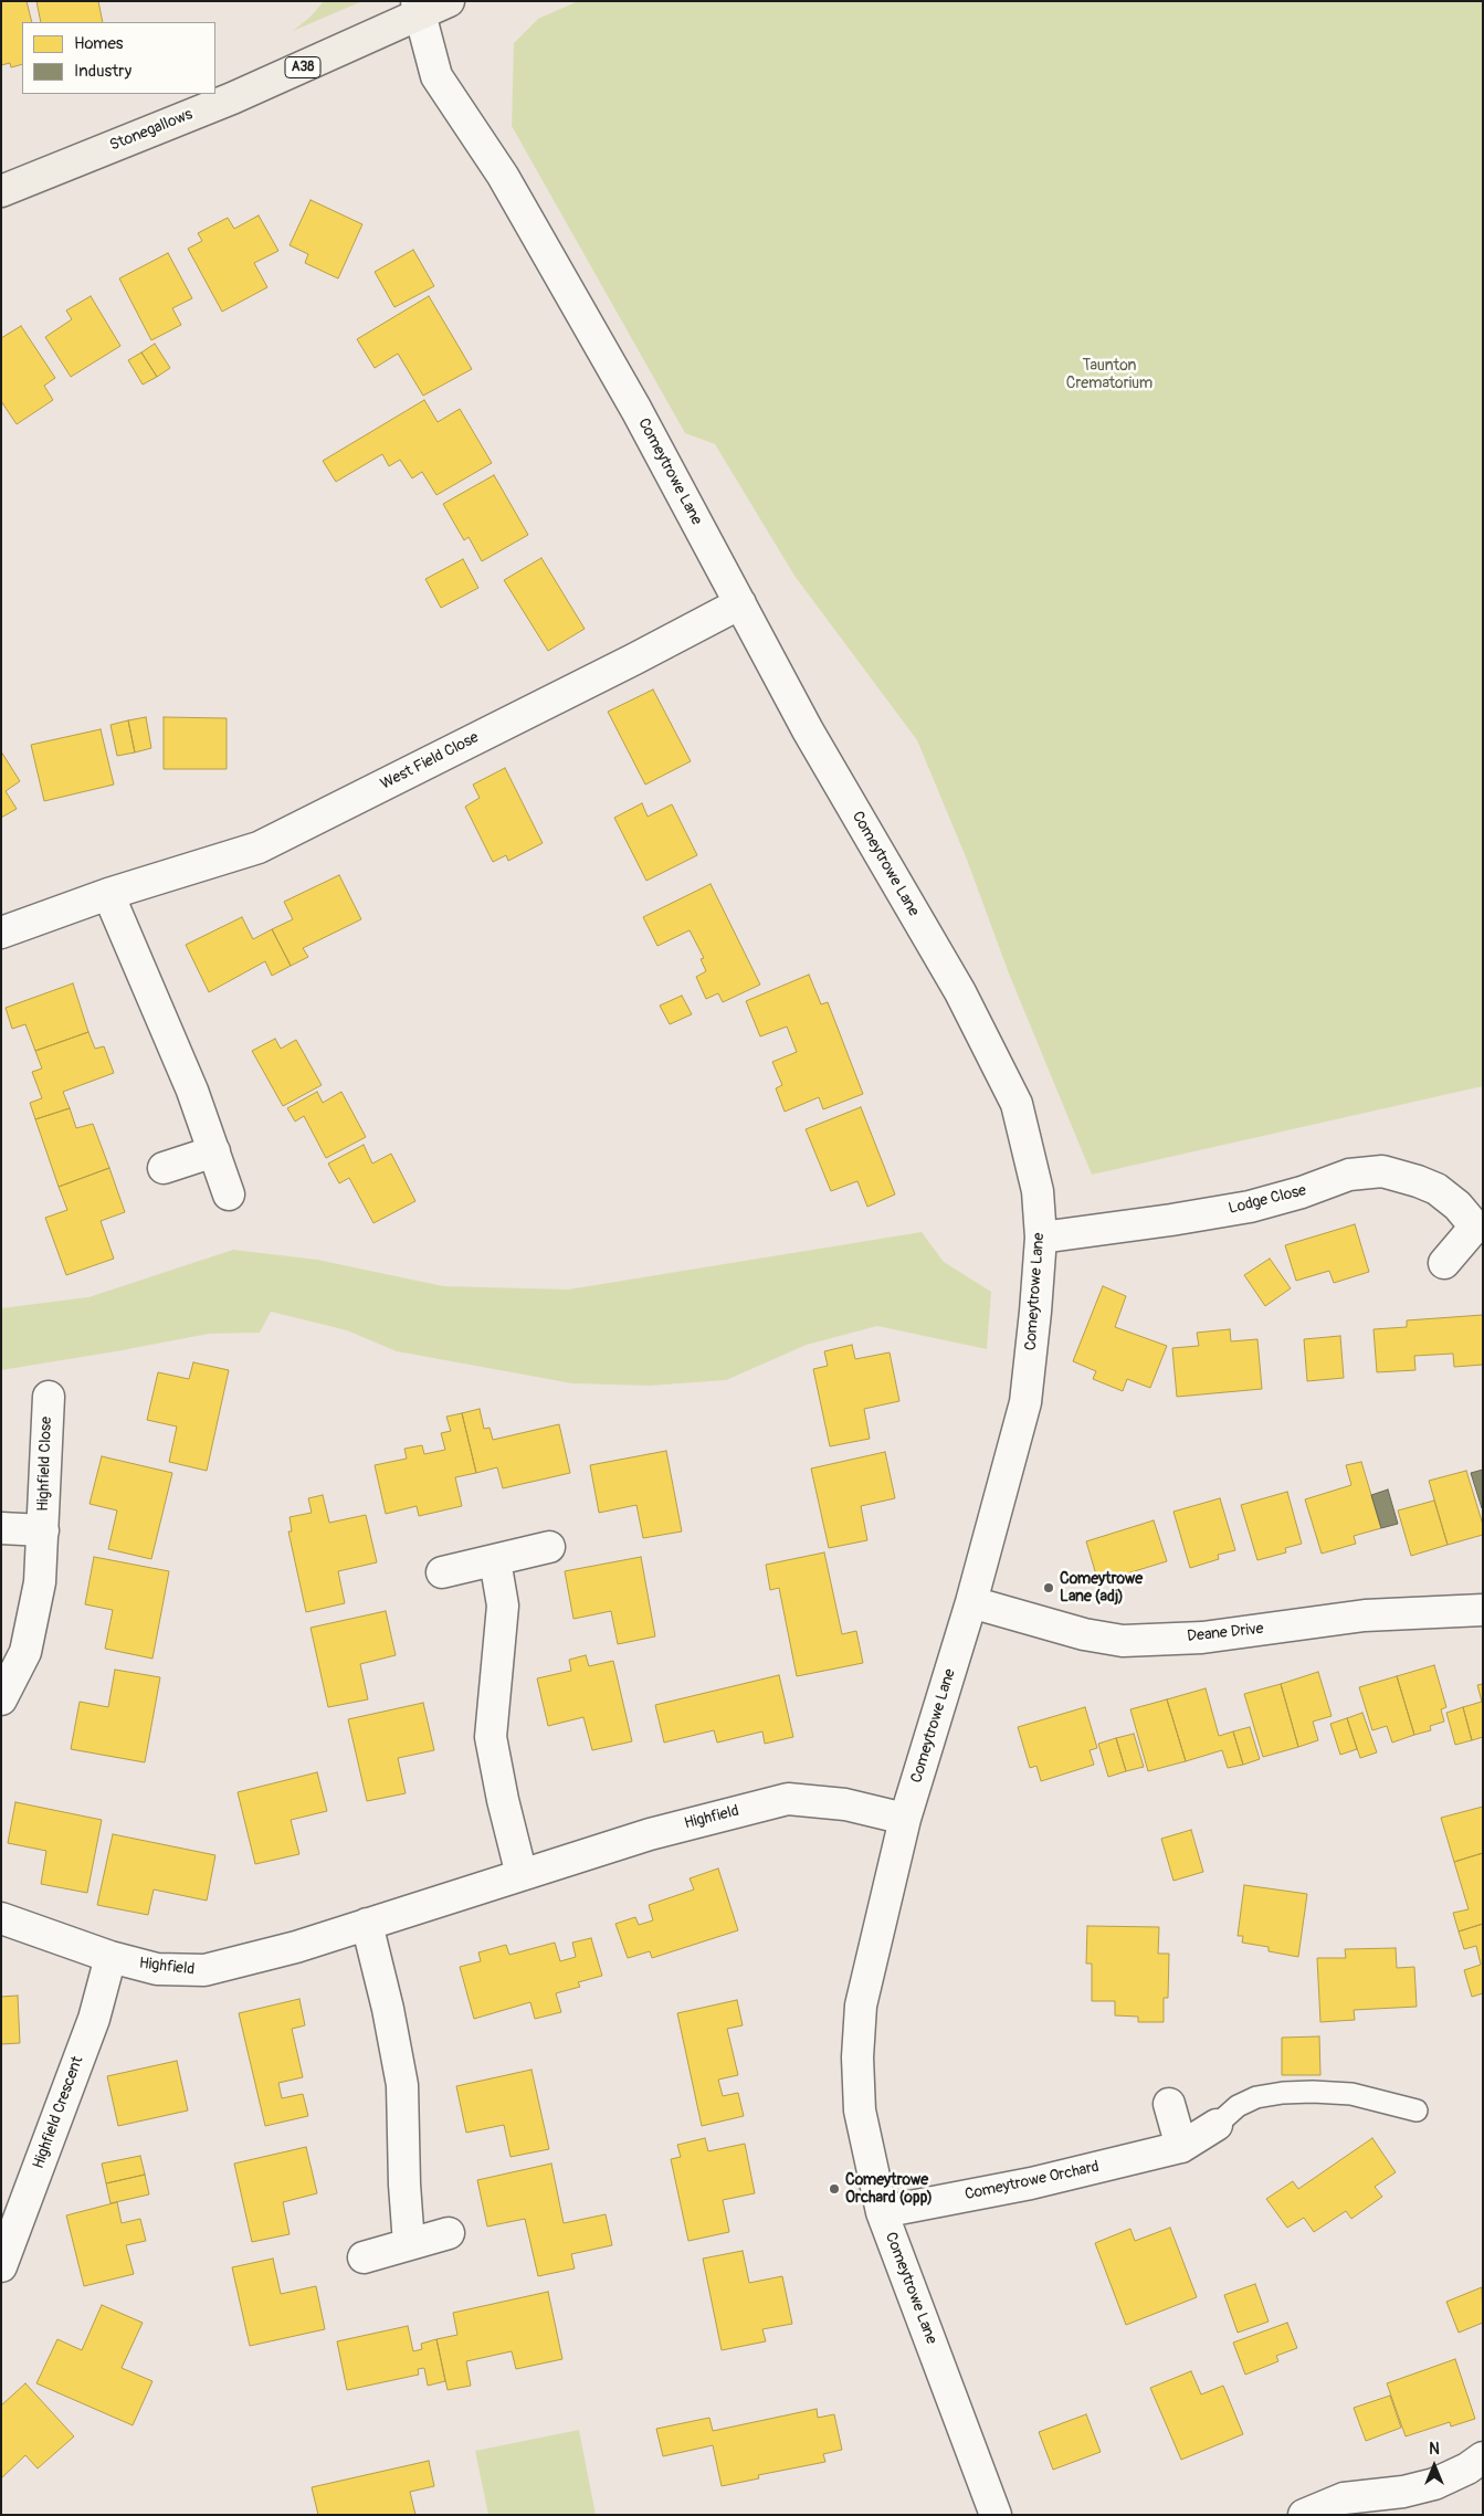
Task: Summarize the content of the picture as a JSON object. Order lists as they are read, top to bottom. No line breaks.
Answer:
{"streets":{"main road":["A38","Stonegallows"],"street":["Comeytrowe Lane","West Field Close","Lodge Close","Highfield Close","Deane Drive","Highfield","Highfield Crescent","Comeytrowe Orchard"]},"crossings":[["A38","Stonegallows"],["A38","Comeytrowe Lane"],["Stonegallows","Comeytrowe Lane"],["Comeytrowe Lane","West Field Close"],["Comeytrowe Lane","Lodge Close"],["Comeytrowe Lane","Deane Drive"],["Comeytrowe Lane","Highfield"],["Comeytrowe Lane","Comeytrowe Orchard"],["Highfield","Highfield Crescent"]],"parks":["Taunton Crematorium"],"places":["Comeytrowe Lane (adj)","Comeytrowe Orchard (opp)"],"legend":["Homes","Industry"],"north":"top"}
